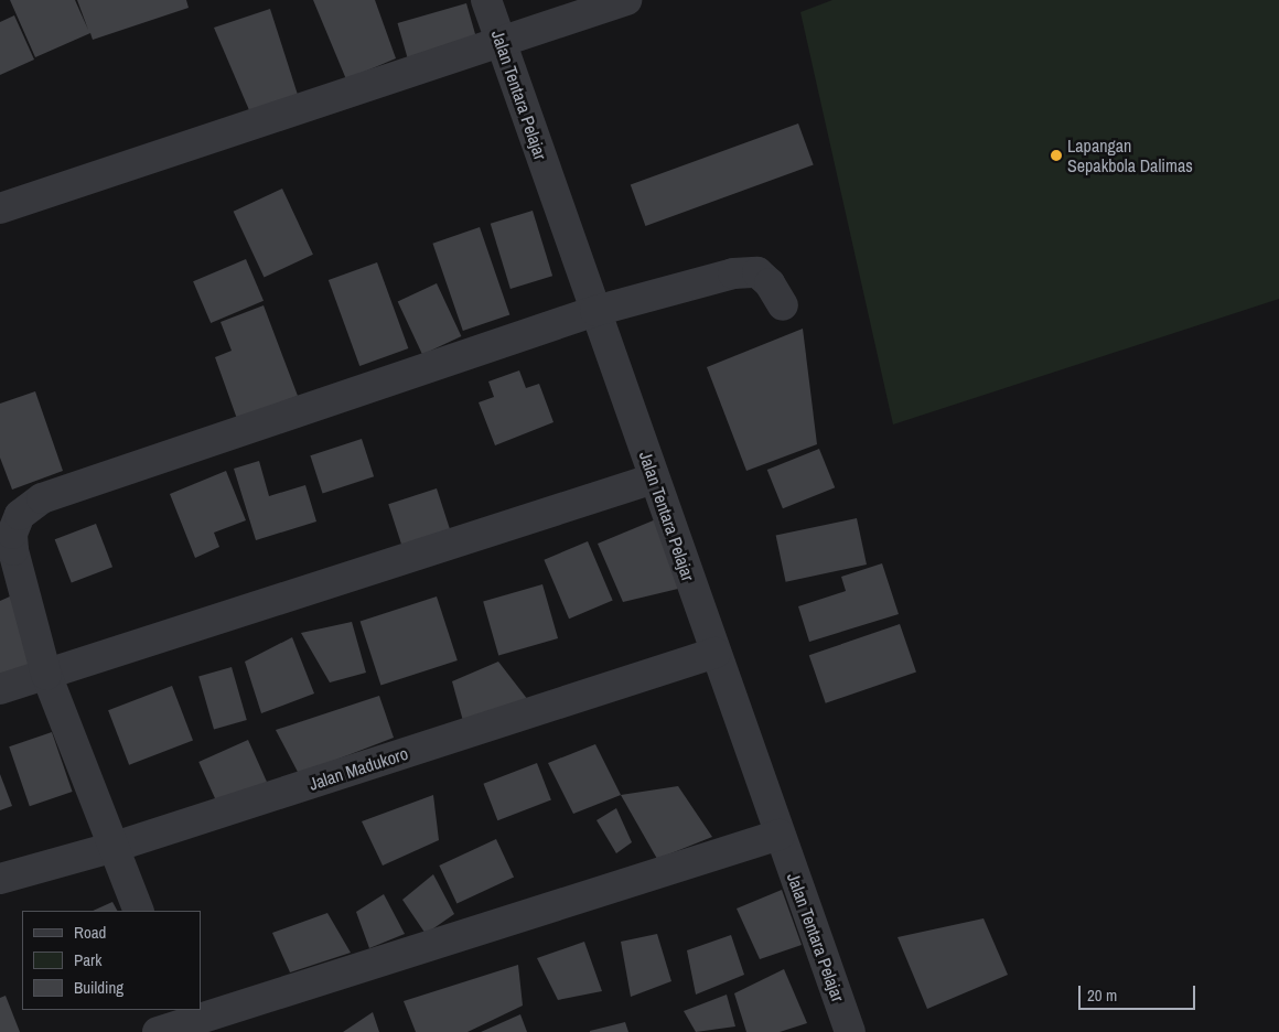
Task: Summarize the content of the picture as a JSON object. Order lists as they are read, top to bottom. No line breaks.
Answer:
{"streets":{"street":["Jalan Tentara Pelajar","Jalan Madukoro"]},"crossings":[["Jalan Tentara Pelajar","Jalan Madukoro"]],"places":["Lapangan Sepakbola Dalimas"],"legend":["Road","Park","Building"],"scale_bar":"20 m"}
